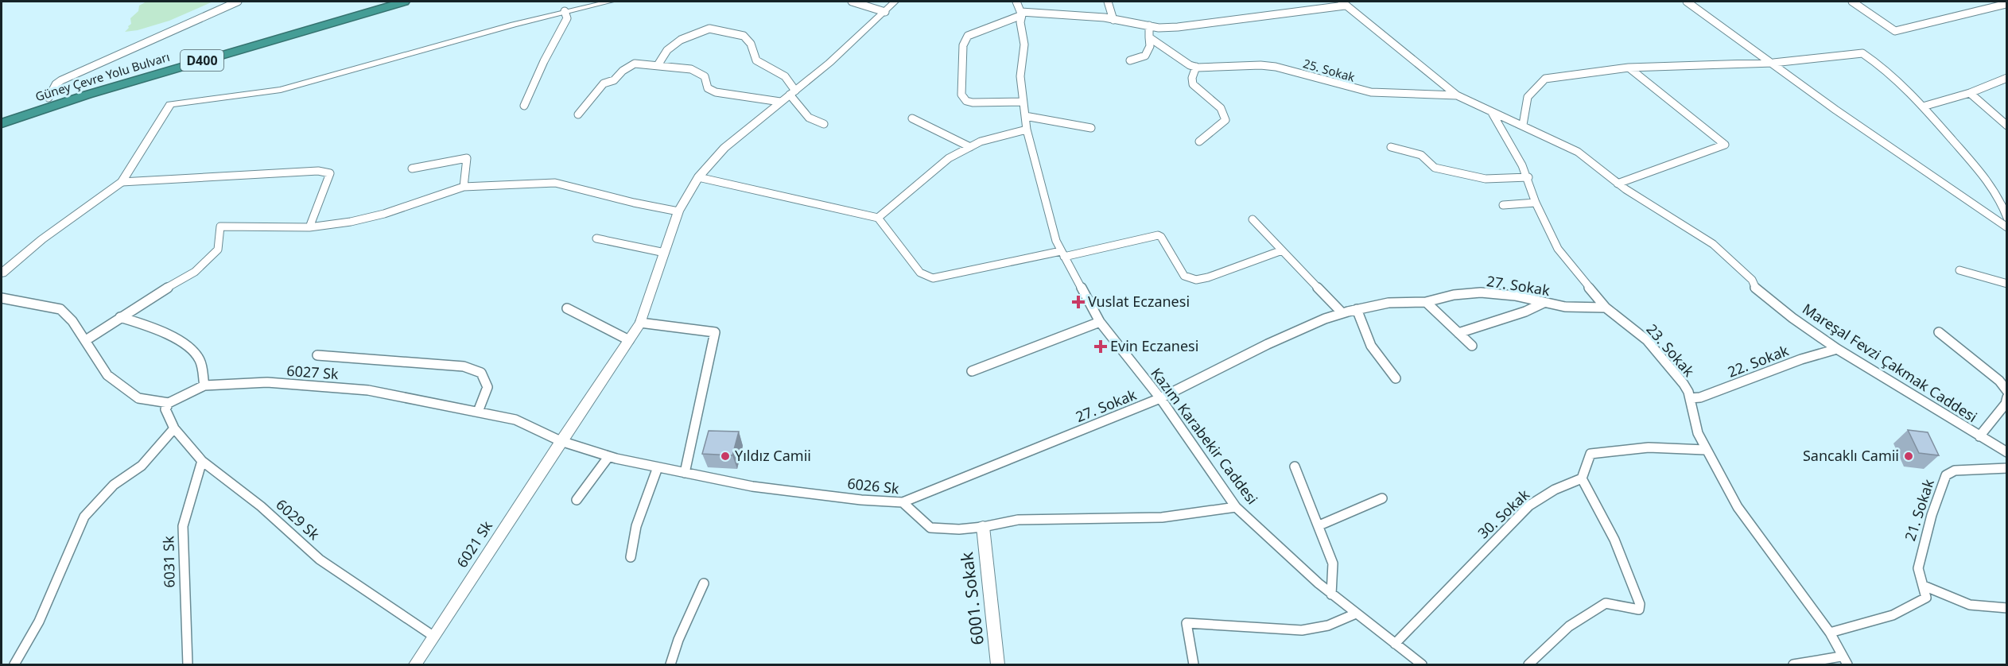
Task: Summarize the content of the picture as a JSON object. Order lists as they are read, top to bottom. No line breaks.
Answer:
{"streets":{"highway":["D400","Güney Çevre Yolu Bulvarı"],"street":["25. Sokak","27. Sokak","23. Sokak","22. Sokak","Mareşal Fevzi Çakmak Caddesi","6027 Sk","Kazım Karabekir Caddesi","6026 Sk","21. Sokak","30. Sokak","6029 Sk","6021 Sk","6031 Sk","6001. Sokak"]},"crossings":[["25. Sokak","Mareşal Fevzi Çakmak Caddesi"],["27. Sokak","23. Sokak"],["27. Sokak","Kazım Karabekir Caddesi"],["27. Sokak","6026 Sk"],["23. Sokak","22. Sokak"],["23. Sokak","Mareşal Fevzi Çakmak Caddesi"],["22. Sokak","Mareşal Fevzi Çakmak Caddesi"],["6027 Sk","6026 Sk"],["6027 Sk","6029 Sk"],["6027 Sk","6021 Sk"],["Kazım Karabekir Caddesi","6026 Sk"],["Kazım Karabekir Caddesi","30. Sokak"],["6026 Sk","6021 Sk"],["6026 Sk","6001. Sokak"],["6029 Sk","6021 Sk"],["6029 Sk","6031 Sk"]],"places":{"health":["Vuslat Eczanesi","Evin Eczanesi"],"other":["Yıldız Camii","Sancaklı Camii"]}}
